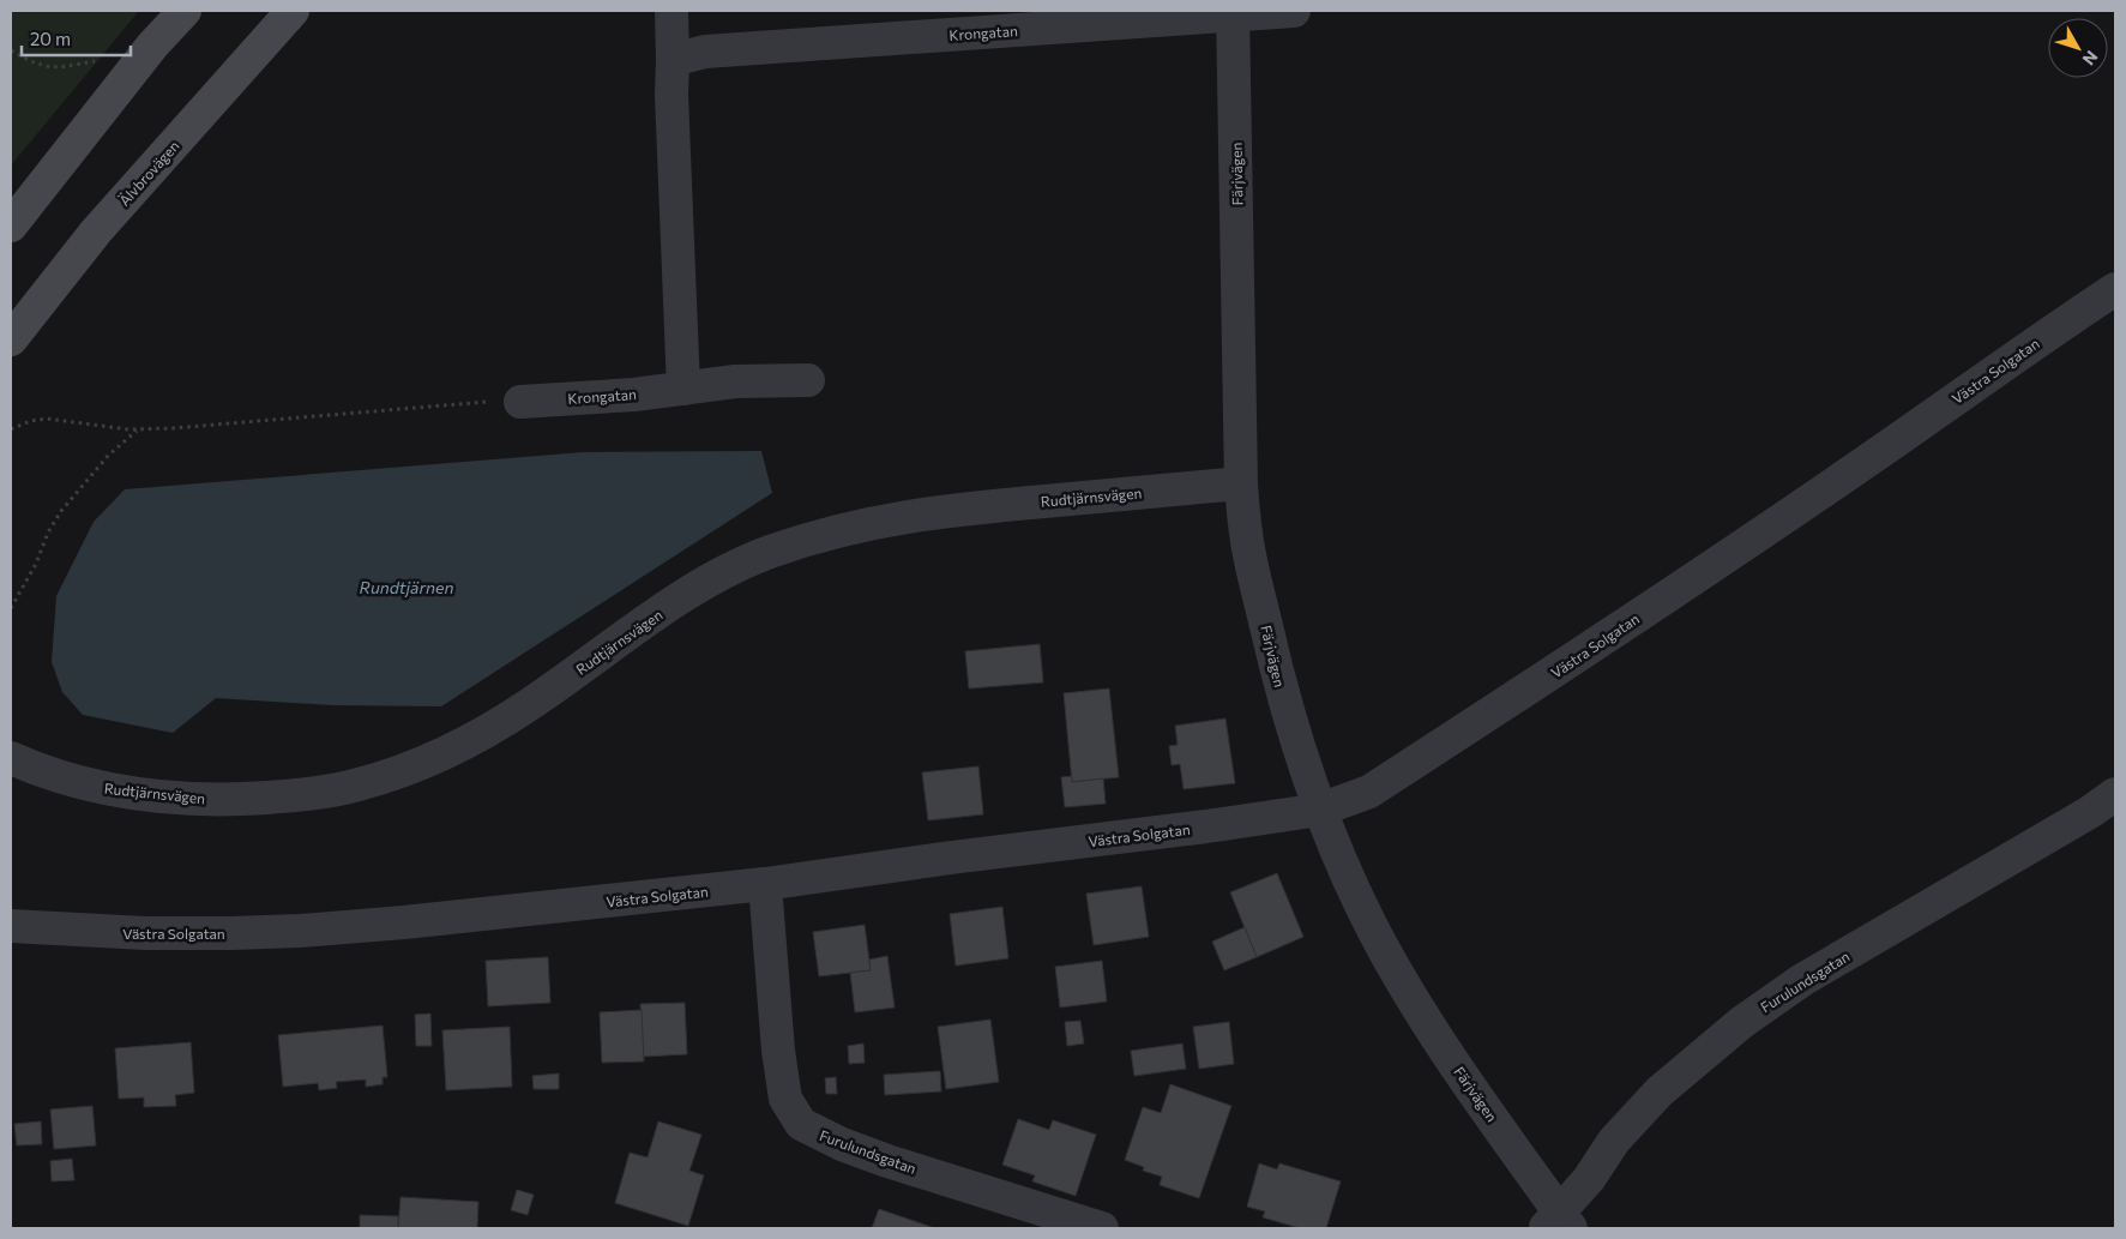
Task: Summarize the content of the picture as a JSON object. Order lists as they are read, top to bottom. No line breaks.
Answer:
{"streets":{"main road":["Älvbrovägen"],"street":["Krongatan","Färjvägen","Västra Solgatan","Rudtjärnsvägen","Furulundsgatan"]},"crossings":[["Krongatan","Färjvägen"],["Färjvägen","Västra Solgatan"],["Färjvägen","Rudtjärnsvägen"],["Färjvägen","Furulundsgatan"],["Västra Solgatan","Furulundsgatan"]],"water":["Rundtjärnen"],"scale_bar":"20 m","north":"bottom right"}
